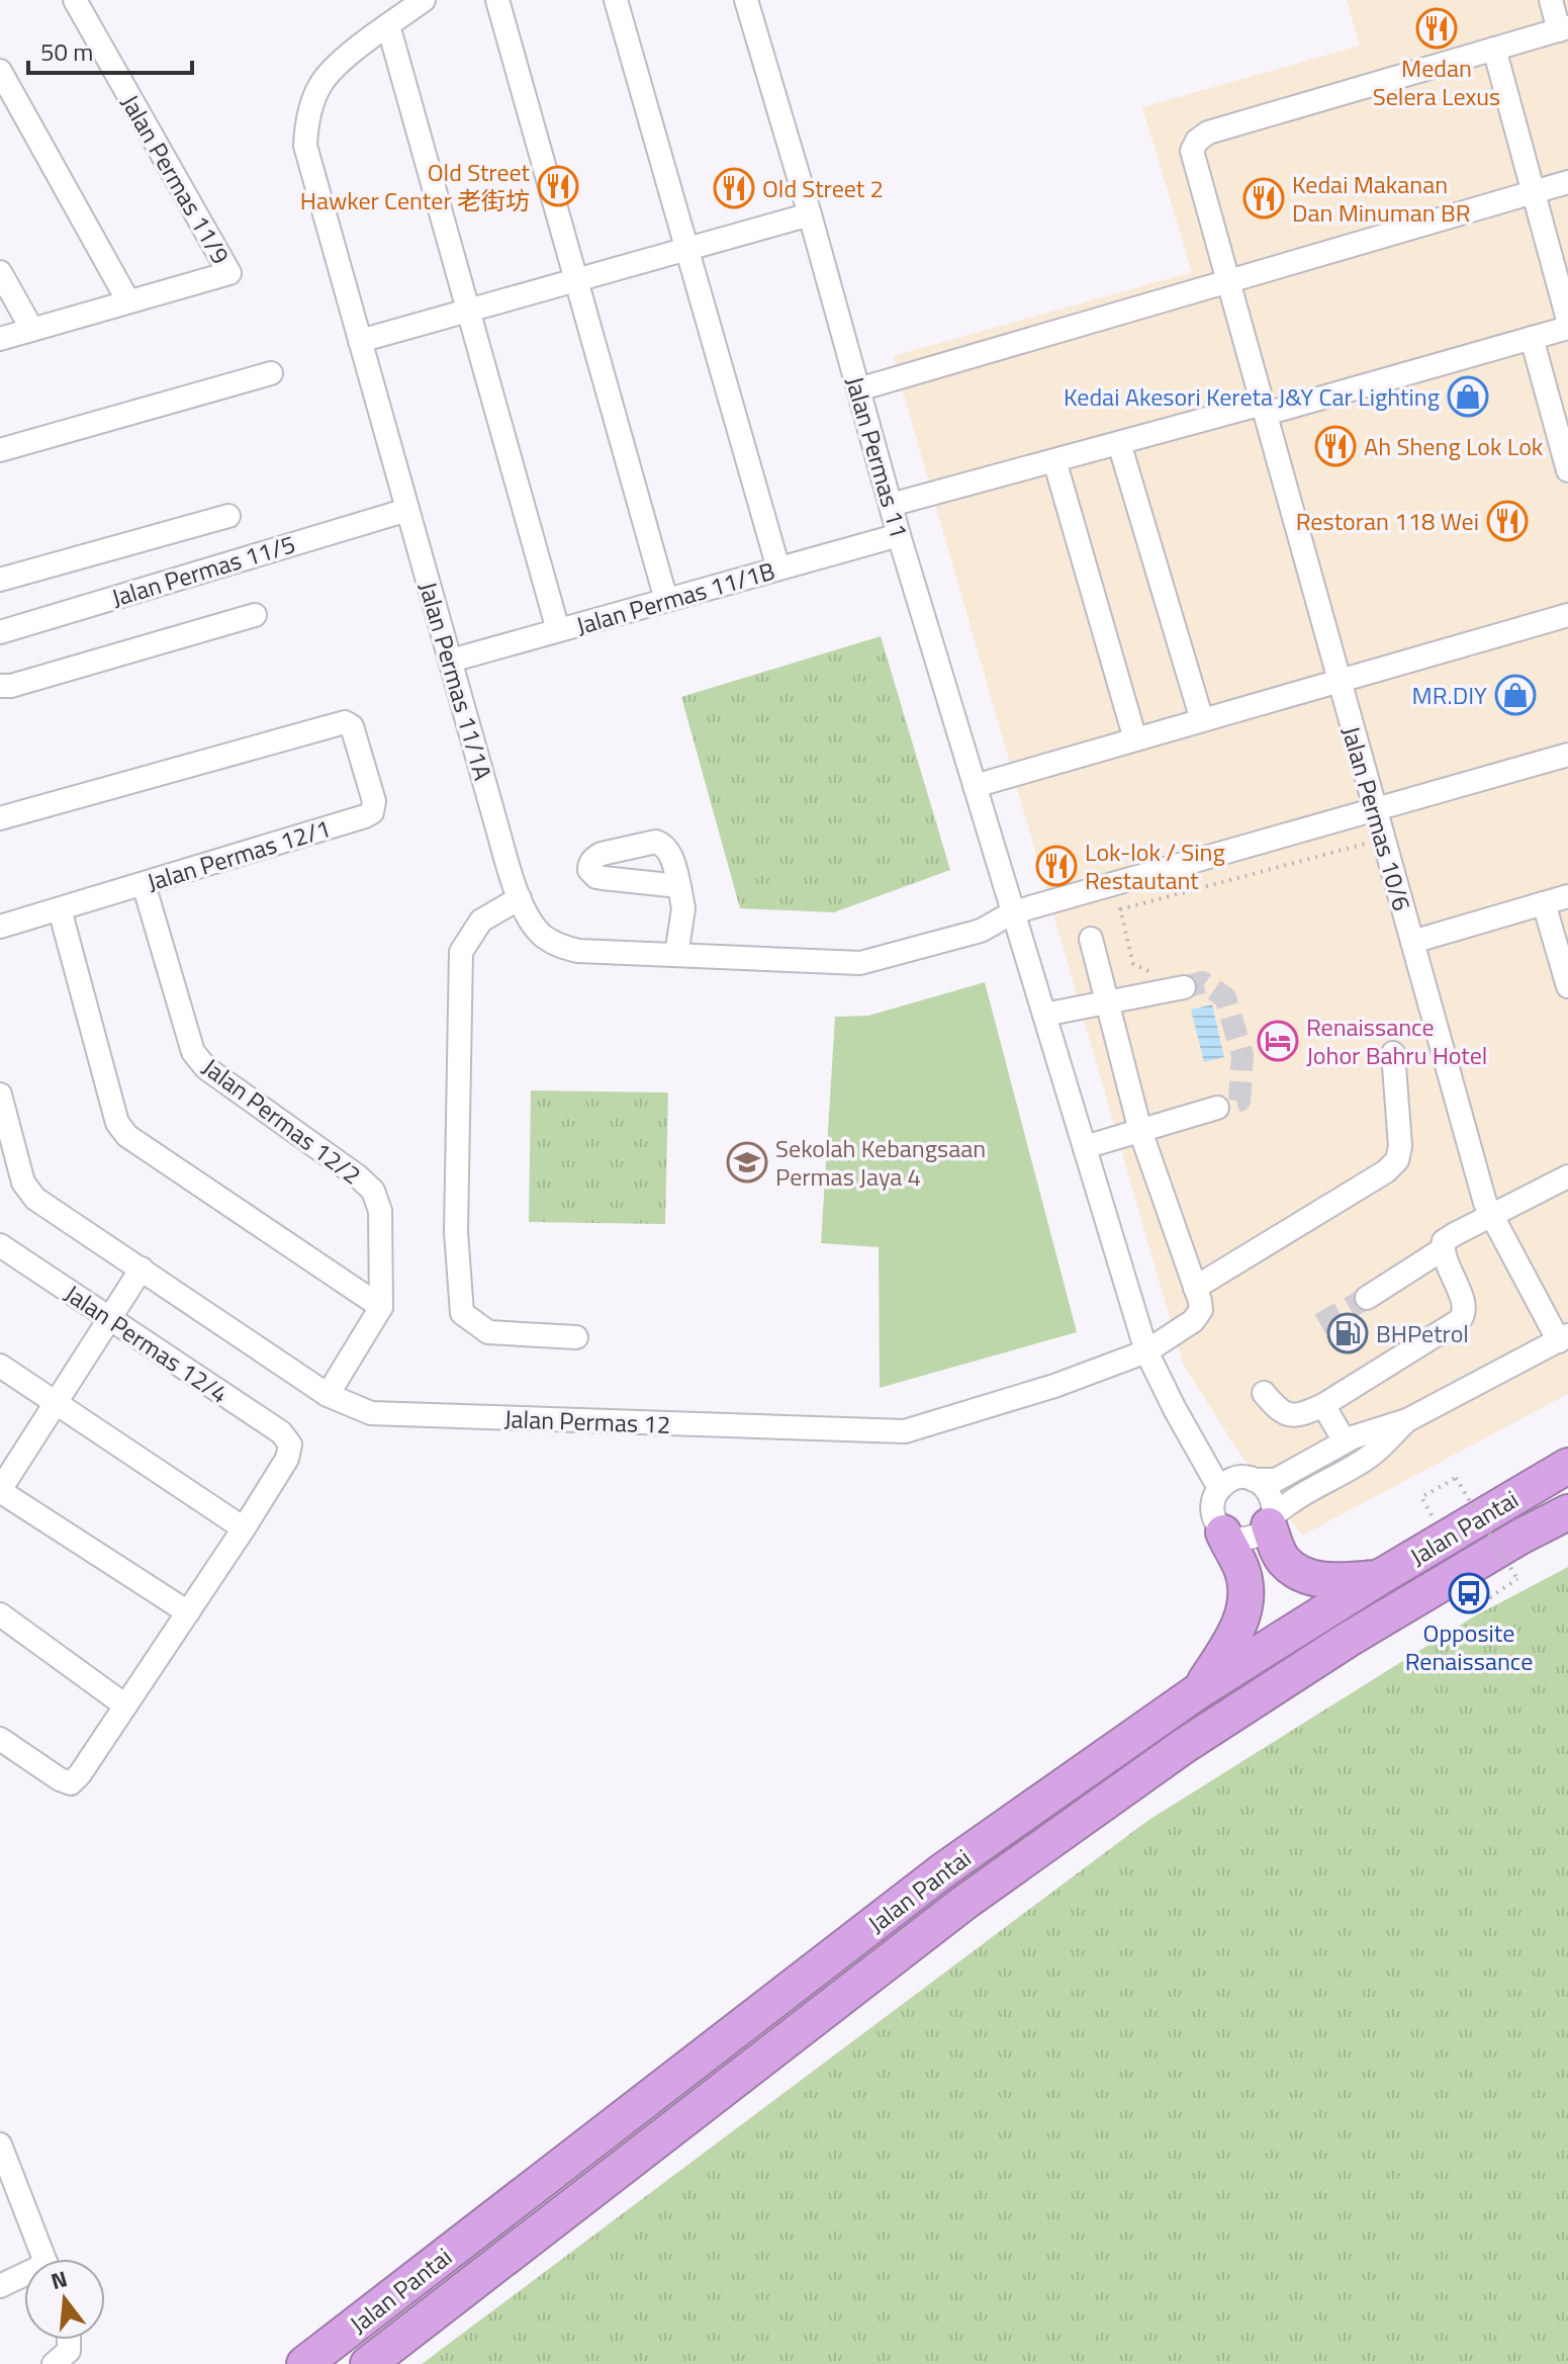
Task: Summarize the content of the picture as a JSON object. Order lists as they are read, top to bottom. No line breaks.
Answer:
{"streets":{"highway":["Jalan Pantai"],"street":["Jalan Permas 11/9","Jalan Permas 11","Jalan Permas 11/5","Jalan Permas 11/1B","Jalan Permas 11/1A","Jalan Permas 10/6","Jalan Permas 12/1","Jalan Permas 12/2","Jalan Permas 12/4","Jalan Permas 12"]},"crossings":[["Jalan Permas 11","Jalan Permas 11/1B"],["Jalan Permas 11","Jalan Permas 11/1A"],["Jalan Permas 11","Jalan Permas 12"],["Jalan Permas 11/5","Jalan Permas 11/1A"],["Jalan Permas 11/1B","Jalan Permas 11/1A"],["Jalan Permas 11/1A","Jalan Permas 10/6"],["Jalan Permas 12/1","Jalan Permas 12/2"]],"places":{"restaurant":["Medan Selera Lexus","Old Street Hawker Center 老街坊","Old Street 2","Kedai Makanan Dan Minuman BR","Ah Sheng Lok Lok","Restoran 118 Wei","Lok-lok / Sing Restautant"],"shop":["Kedai Akesori Kereta J&Y Car Lighting","MR.DIY"],"hotel":["Renaissance Johor Bahru Hotel"],"school or university":["Sekolah Kebangsaan Permas Jaya 4"],"fuel station":["BHPetrol"],"bus stop":["Opposite Renaissance"]},"scale_bar":"50 m","north":"top"}
